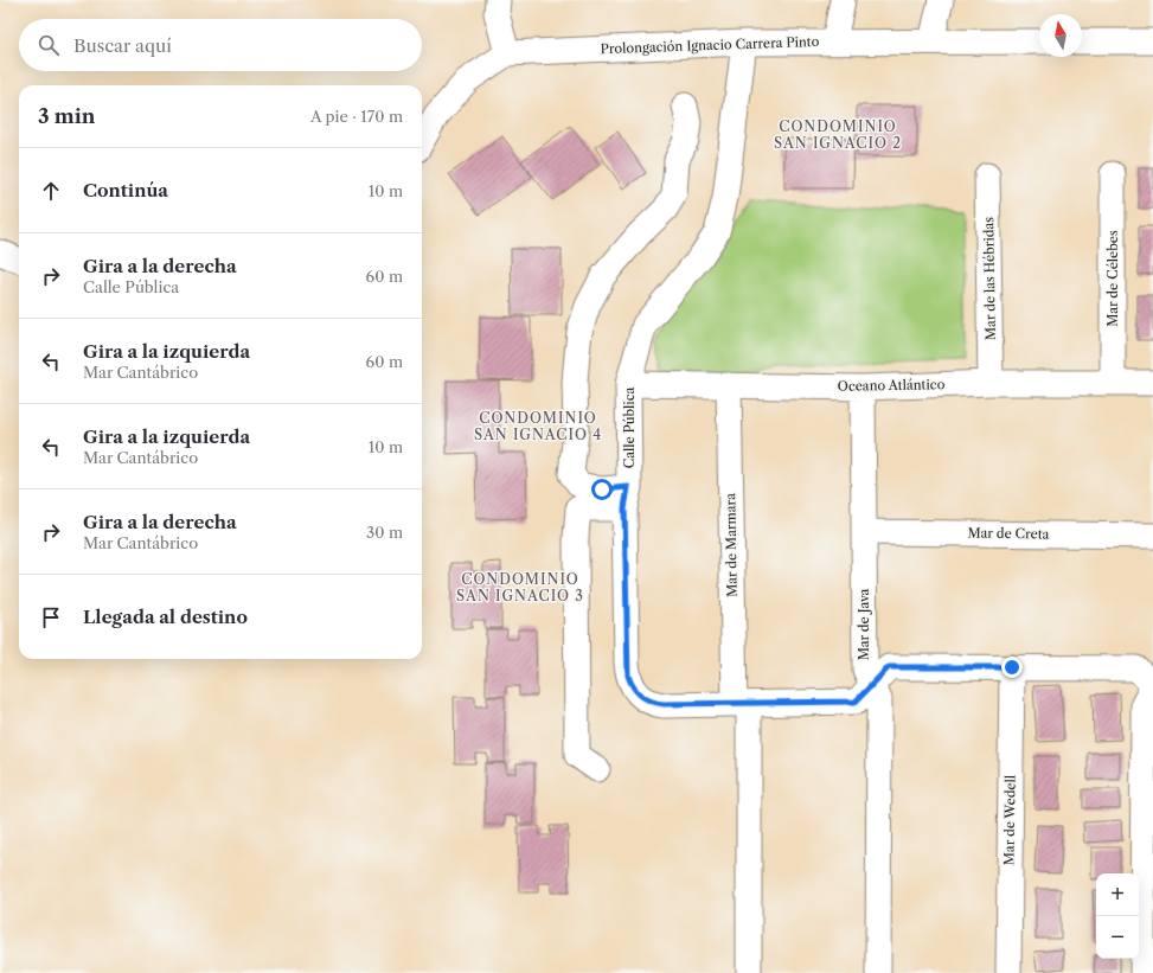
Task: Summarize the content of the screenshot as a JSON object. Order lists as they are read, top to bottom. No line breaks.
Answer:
{"streets":{"street":["Prolongación Ignacio Carrera Pinto","Mar de las Hébridas","Mar de Célebes","Oceano Atlántico","Calle Pública","Mar de Creta","Mar de Marmara","Mar de Java","Mar de Wedell"]},"crossings":[["Prolongación Ignacio Carrera Pinto","Calle Pública"],["Mar de las Hébridas","Oceano Atlántico"],["Mar de Célebes","Oceano Atlántico"],["Oceano Atlántico","Calle Pública"],["Oceano Atlántico","Mar de Marmara"],["Oceano Atlántico","Mar de Java"],["Calle Pública","Mar de Marmara"],["Mar de Creta","Mar de Java"]],"districts":["CONDOMINIO SAN IGNACIO 2","CONDOMINIO SAN IGNACIO 4","CONDOMINIO SAN IGNACIO 3"],"north":"top","page":{"search":"Buscar aquí","heading":["3 min","A pie · 170 m"],"list":[["Continúa","10 m"],["Gira a la derecha","Calle Pública","60 m"],["Gira a la izquierda","Mar Cantábrico","60 m"],["Gira a la izquierda","Mar Cantábrico","10 m"],["Gira a la derecha","Mar Cantábrico","30 m"],"Llegada al destino"],"map_buttons":["+","−"]}}
